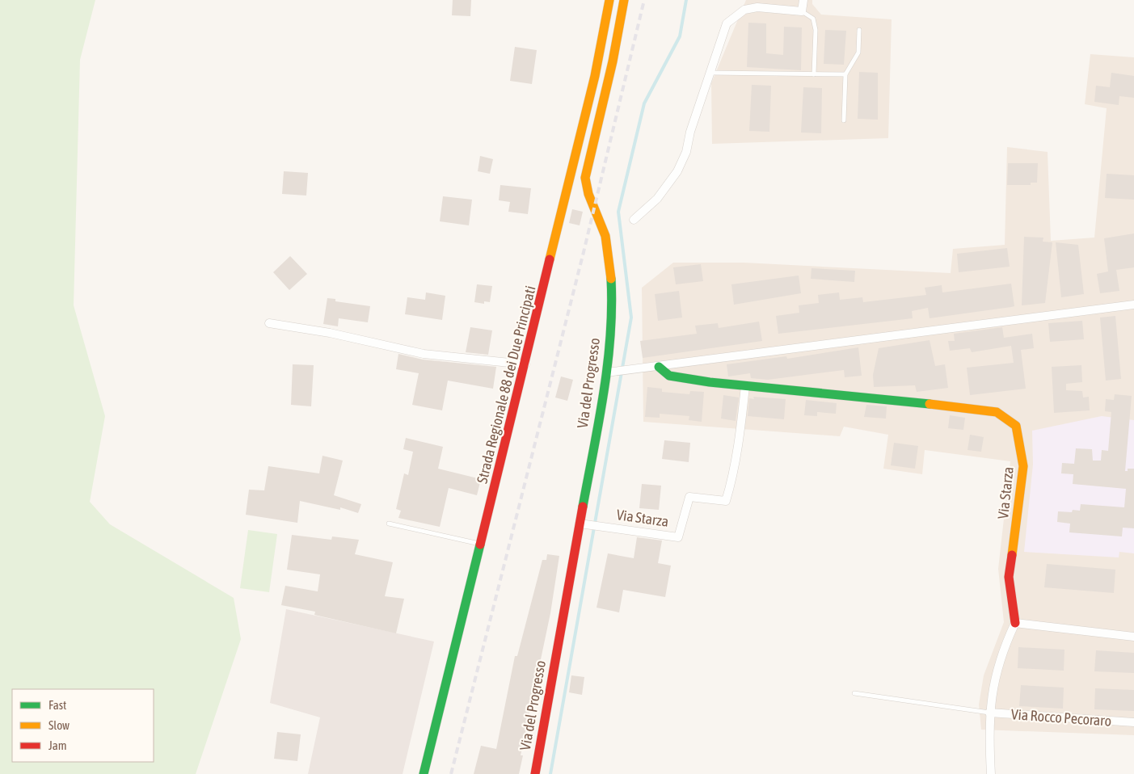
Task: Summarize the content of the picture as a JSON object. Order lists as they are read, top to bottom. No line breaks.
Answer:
{"streets":{"street":["Via del Progresso","Strada Regionale 88 dei Due Principati","Via Starza","Via Rocco Pecoraro"]},"crossings":[["Via del Progresso","Via Starza"]],"legend":["Fast","Slow","Jam"]}
